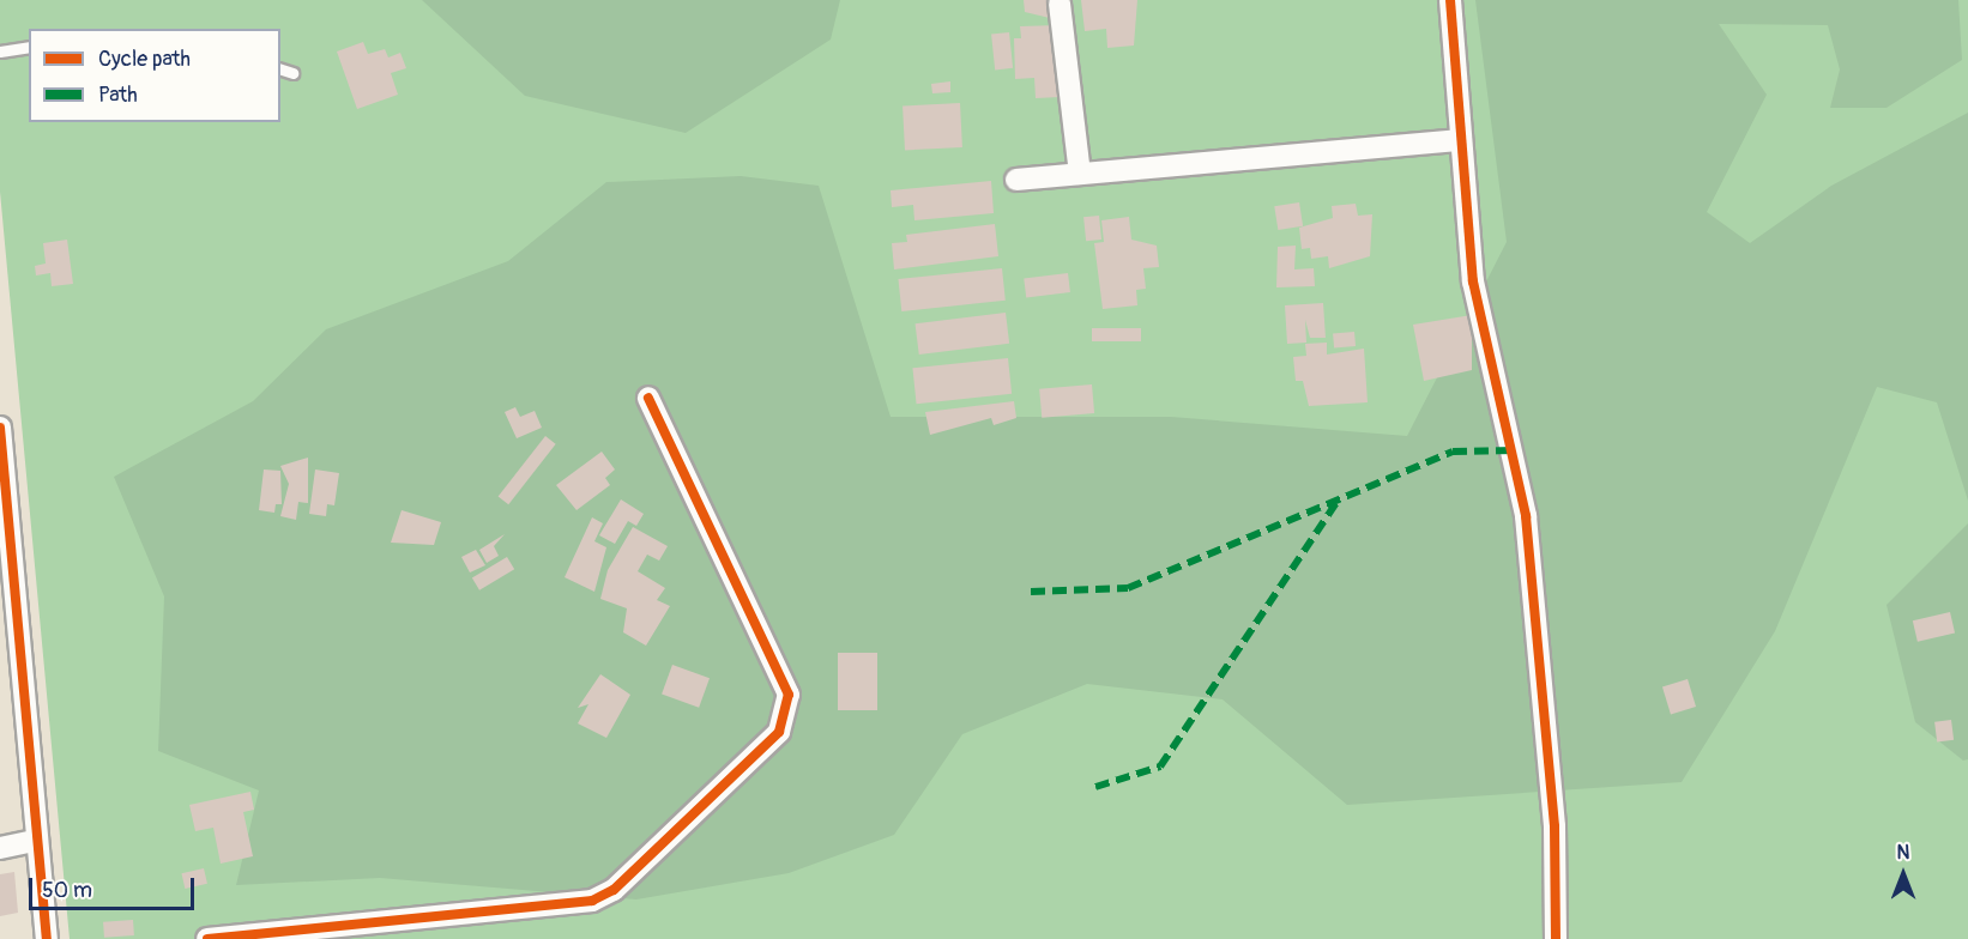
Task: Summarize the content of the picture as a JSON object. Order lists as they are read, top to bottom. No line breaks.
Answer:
{"legend":["Cycle path","Path"],"scale_bar":"50 m","north":"top"}
